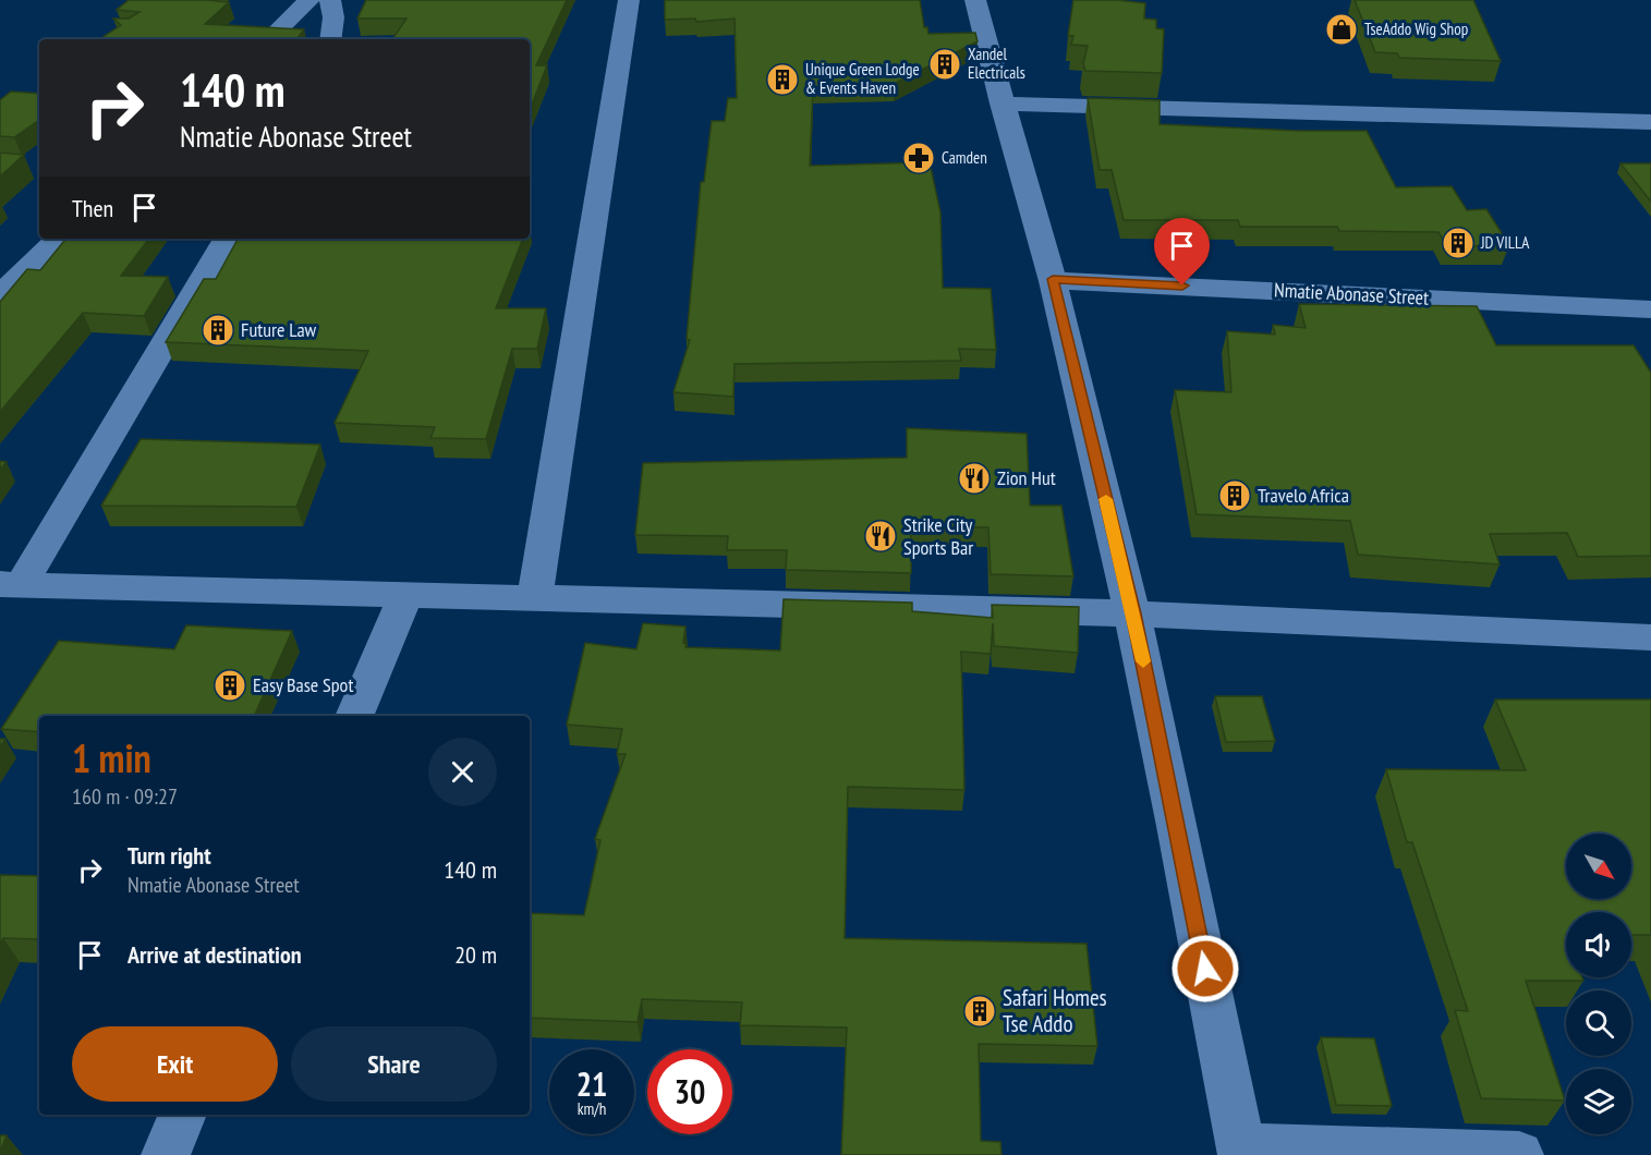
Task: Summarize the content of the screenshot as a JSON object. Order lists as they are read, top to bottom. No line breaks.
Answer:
{"streets":{"street":["Nmatie Abonase Street"]},"places":{"shop":["TseAddo Wig Shop"],"building":["Xandel Electricals","Unique Green Lodge & Events Haven","JD VILLA","Future Law","Travelo Africa","Easy Base Spot","Safari Homes Tse Addo"],"pharmacy":["Camden"],"restaurant":["Zion Hut","Strike City Sports Bar"]},"north":"bottom right","page":{"turn":["140 m","Nmatie Abonase Street"],"then":"Then","heading":["1 min","160 m · 09:27"],"list":[{"name":"Turn right","note":"Nmatie Abonase Street","value":"140 m"},{"name":"Arrive at destination","value":"20 m"}],"buttons":["Exit","Share"],"speed":"21 km/h","limit":"30"}}
